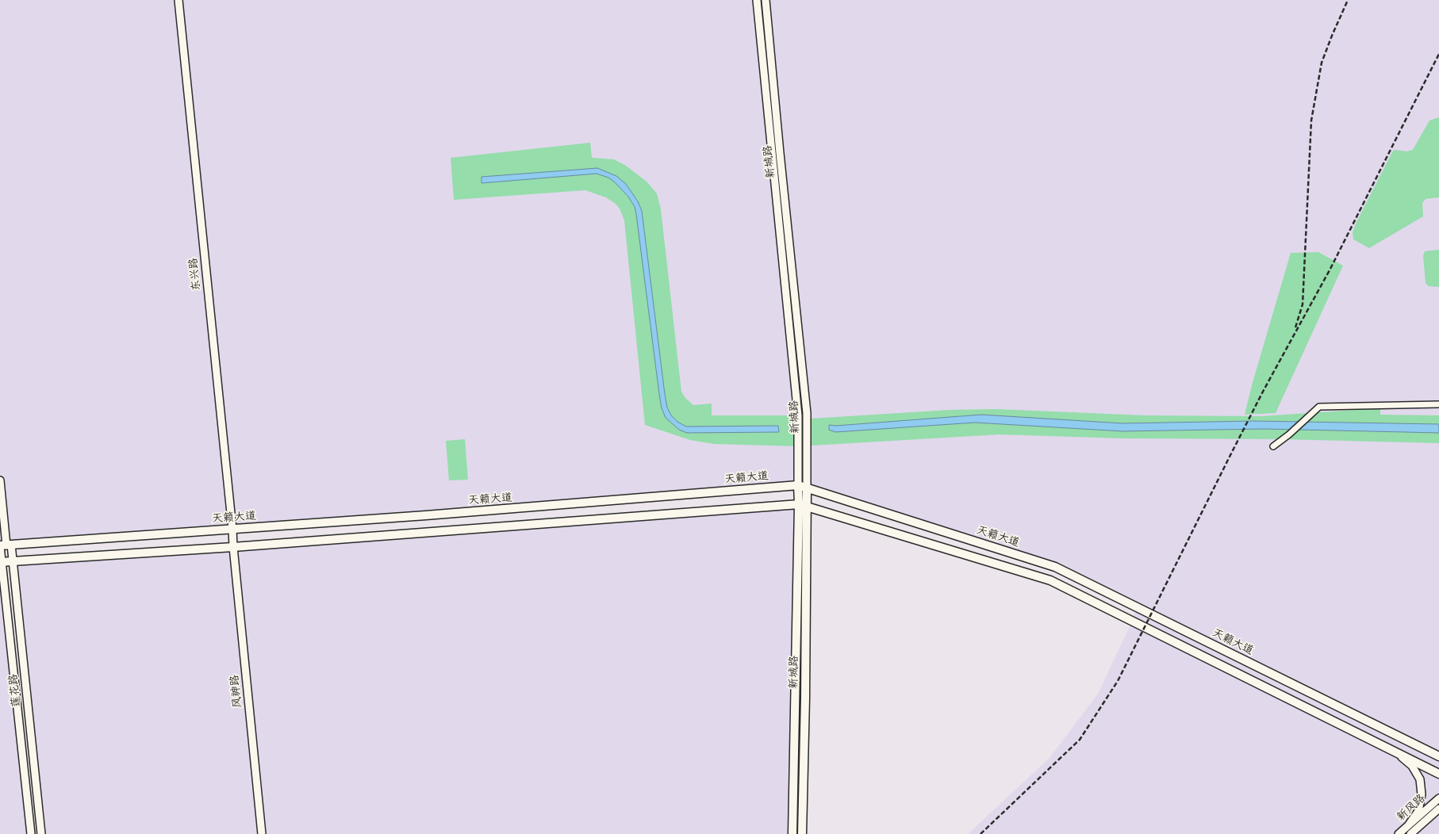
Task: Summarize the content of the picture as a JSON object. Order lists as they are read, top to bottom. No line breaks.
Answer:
{"streets":{"main road":["新城路","天籁大道"],"street":["东兴路","莲花路","风神路","新风路"]},"crossings":[["新城路","天籁大道"],["东兴路","天籁大道"],["东兴路","风神路"],["天籁大道","莲花路"]]}
